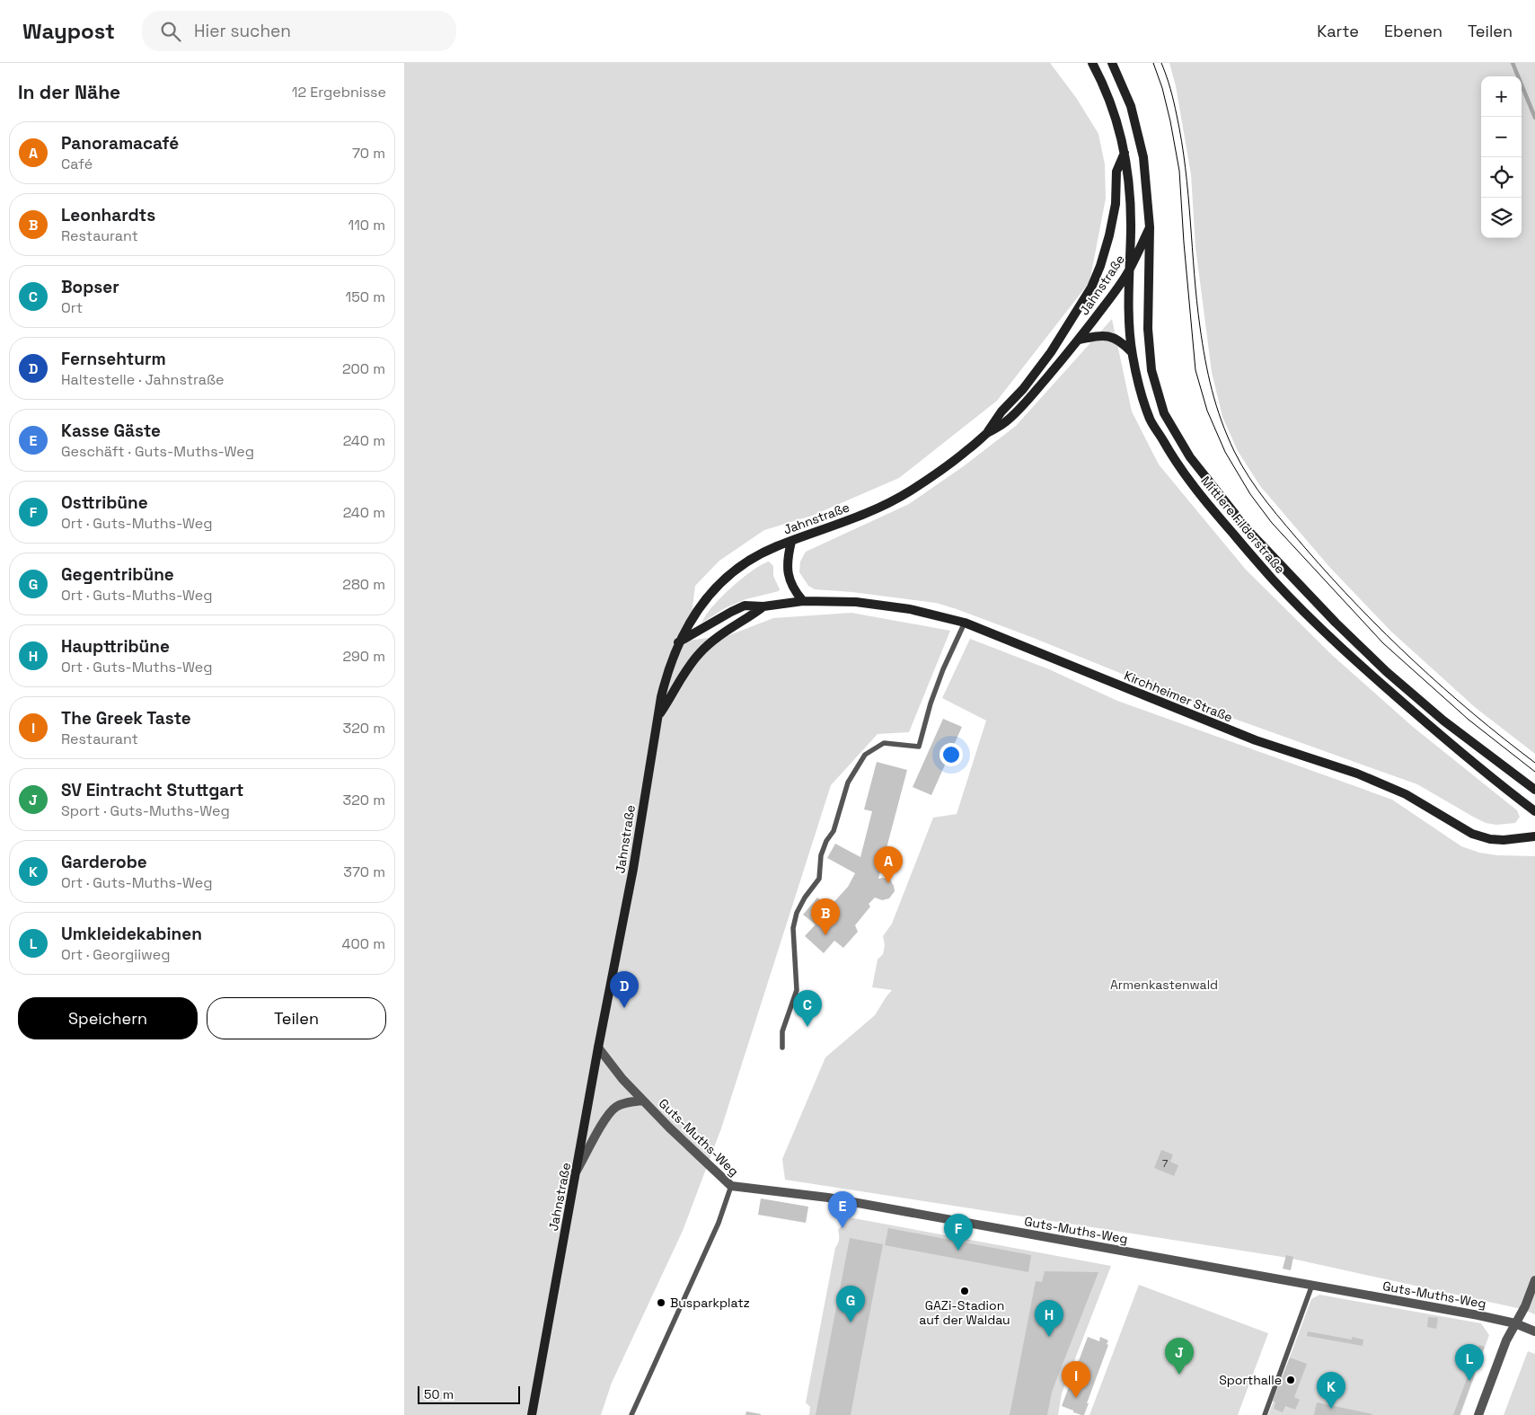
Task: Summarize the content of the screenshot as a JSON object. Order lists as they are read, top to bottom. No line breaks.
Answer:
{"streets":{"main road":["Jahnstraße","Mittlere Filderstraße","Kirchheimer Straße"],"street":["Guts-Muths-Weg"]},"crossings":[["Jahnstraße","Mittlere Filderstraße"],["Jahnstraße","Kirchheimer Straße"],["Jahnstraße","Guts-Muths-Weg"]],"parks":["Armenkastenwald"],"places":["GAZi-Stadion auf der Waldau","Busparkplatz","Sporthalle"],"house_numbers":["7"],"scale_bar":"50 m","page":{"header":"Waypost","search":"Hier suchen","nav":["Karte","Ebenen","Teilen"],"heading":["In der Nähe","12 Ergebnisse"],"map_buttons":["+","−"],"list":[{"mark":"A","name":"Panoramacafé","note":"Café","value":"70 m"},{"mark":"B","name":"Leonhardts","note":"Restaurant","value":"110 m"},{"mark":"C","name":"Bopser","note":"Ort","value":"150 m"},{"mark":"D","name":"Fernsehturm","note":"Haltestelle · Jahnstraße","value":"200 m"},{"mark":"E","name":"Kasse Gäste","note":"Geschäft · Guts-Muths-Weg","value":"240 m"},{"mark":"F","name":"Osttribüne","note":"Ort · Guts-Muths-Weg","value":"240 m"},{"mark":"G","name":"Gegentribüne","note":"Ort · Guts-Muths-Weg","value":"280 m"},{"mark":"H","name":"Haupttribüne","note":"Ort · Guts-Muths-Weg","value":"290 m"},{"mark":"I","name":"The Greek Taste","note":"Restaurant","value":"320 m"},{"mark":"J","name":"SV Eintracht Stuttgart","note":"Sport · Guts-Muths-Weg","value":"320 m"},{"mark":"K","name":"Garderobe","note":"Ort · Guts-Muths-Weg","value":"370 m"},{"mark":"L","name":"Umkleidekabinen","note":"Ort · Georgiiweg","value":"400 m"}],"pins":["A","B","D","C","E","F","G","H","J","L","I","K"],"buttons":["Speichern","Teilen"],"scale":"50 m"}}
